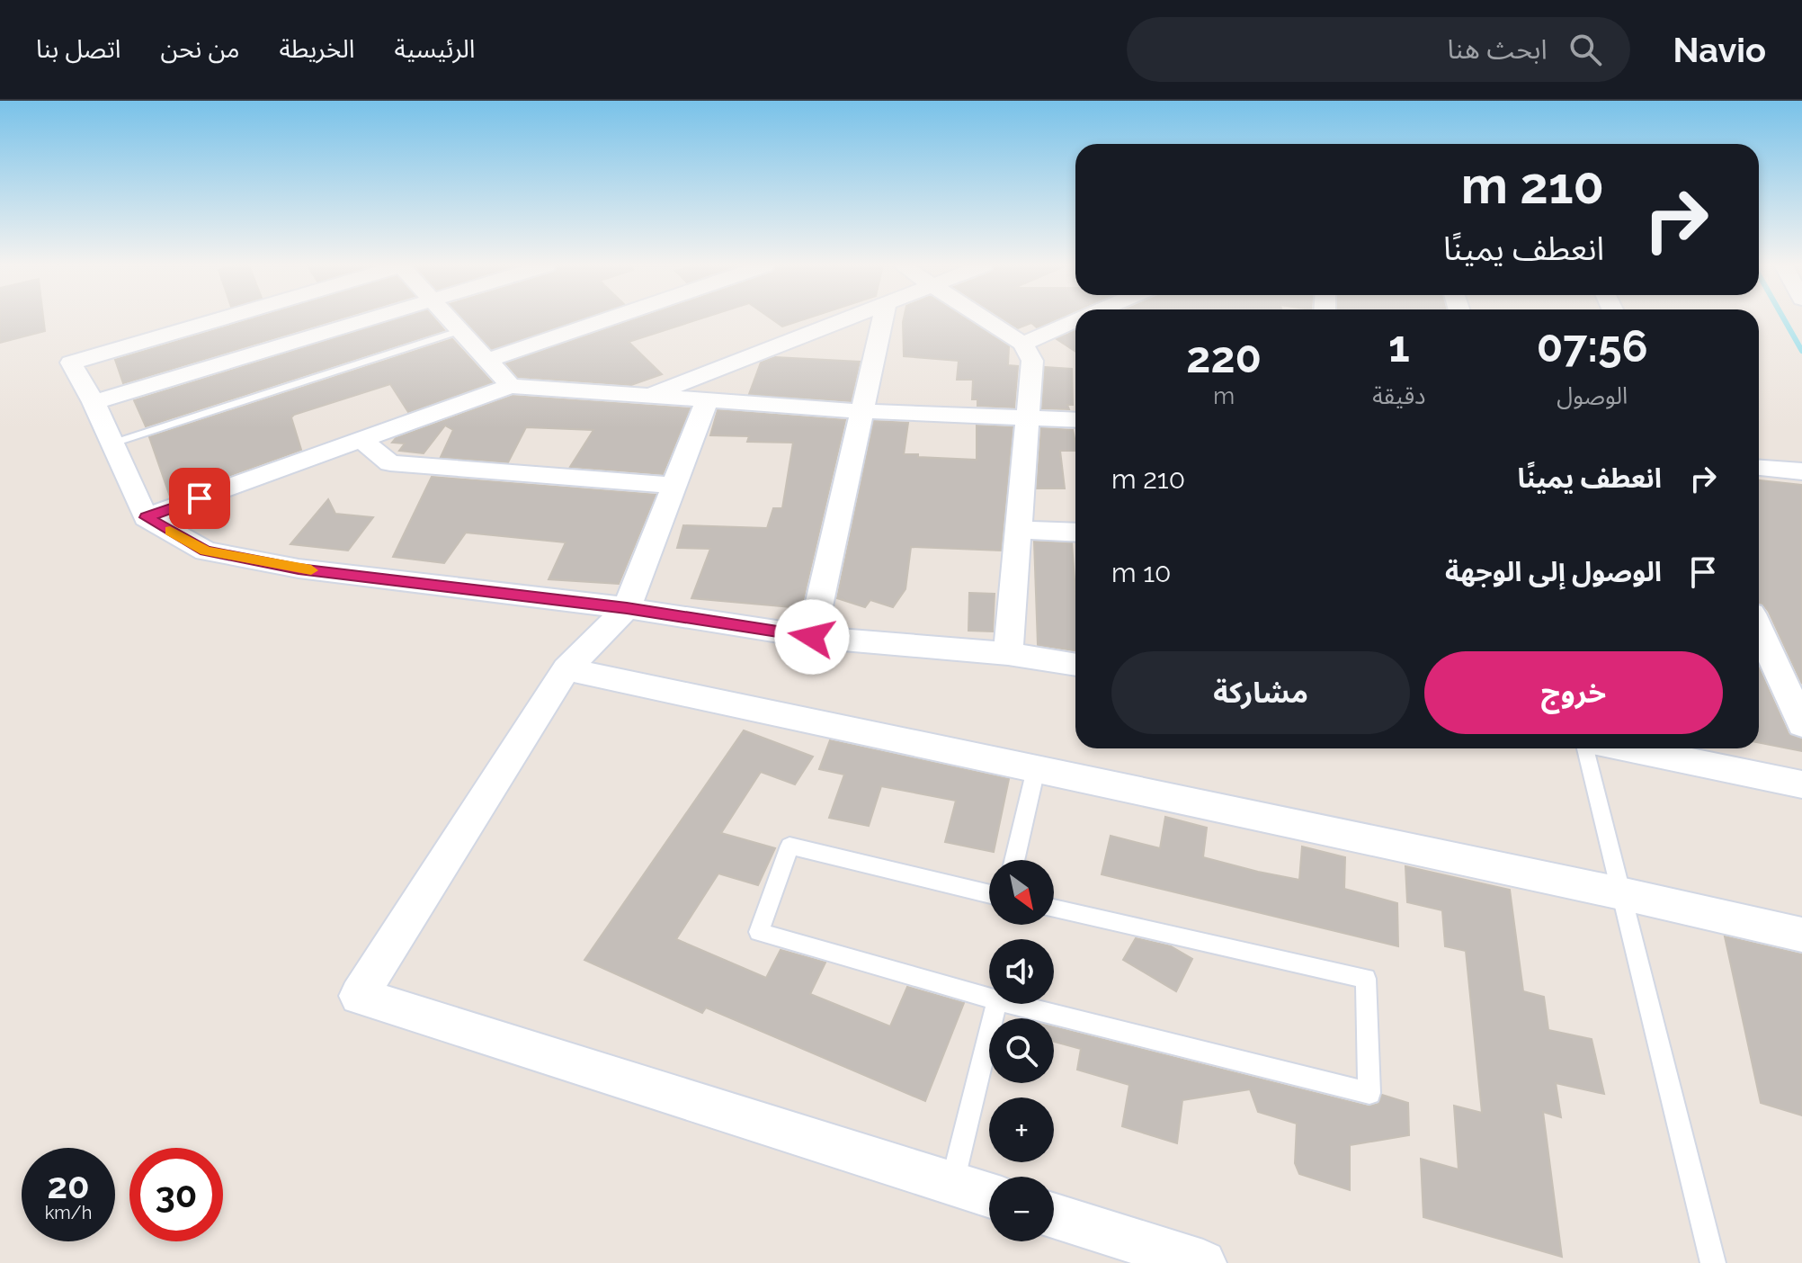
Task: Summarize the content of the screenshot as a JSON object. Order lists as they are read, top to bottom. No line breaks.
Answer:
{"north":"bottom right","page":{"header":"Navio","search":"ابحث هنا","nav":["الرئيسية","الخريطة","من نحن","اتصل بنا"],"turn":["210 m","انعطف يمينًا"],"eta":["07:56","الوصول","1","دقيقة","220","m"],"list":[{"name":"انعطف يمينًا","value":"210 m"},{"name":"الوصول إلى الوجهة","value":"10 m"}],"buttons":["خروج","مشاركة"],"map_buttons":["+","−"],"speed":"20 km/h","limit":"30"}}
